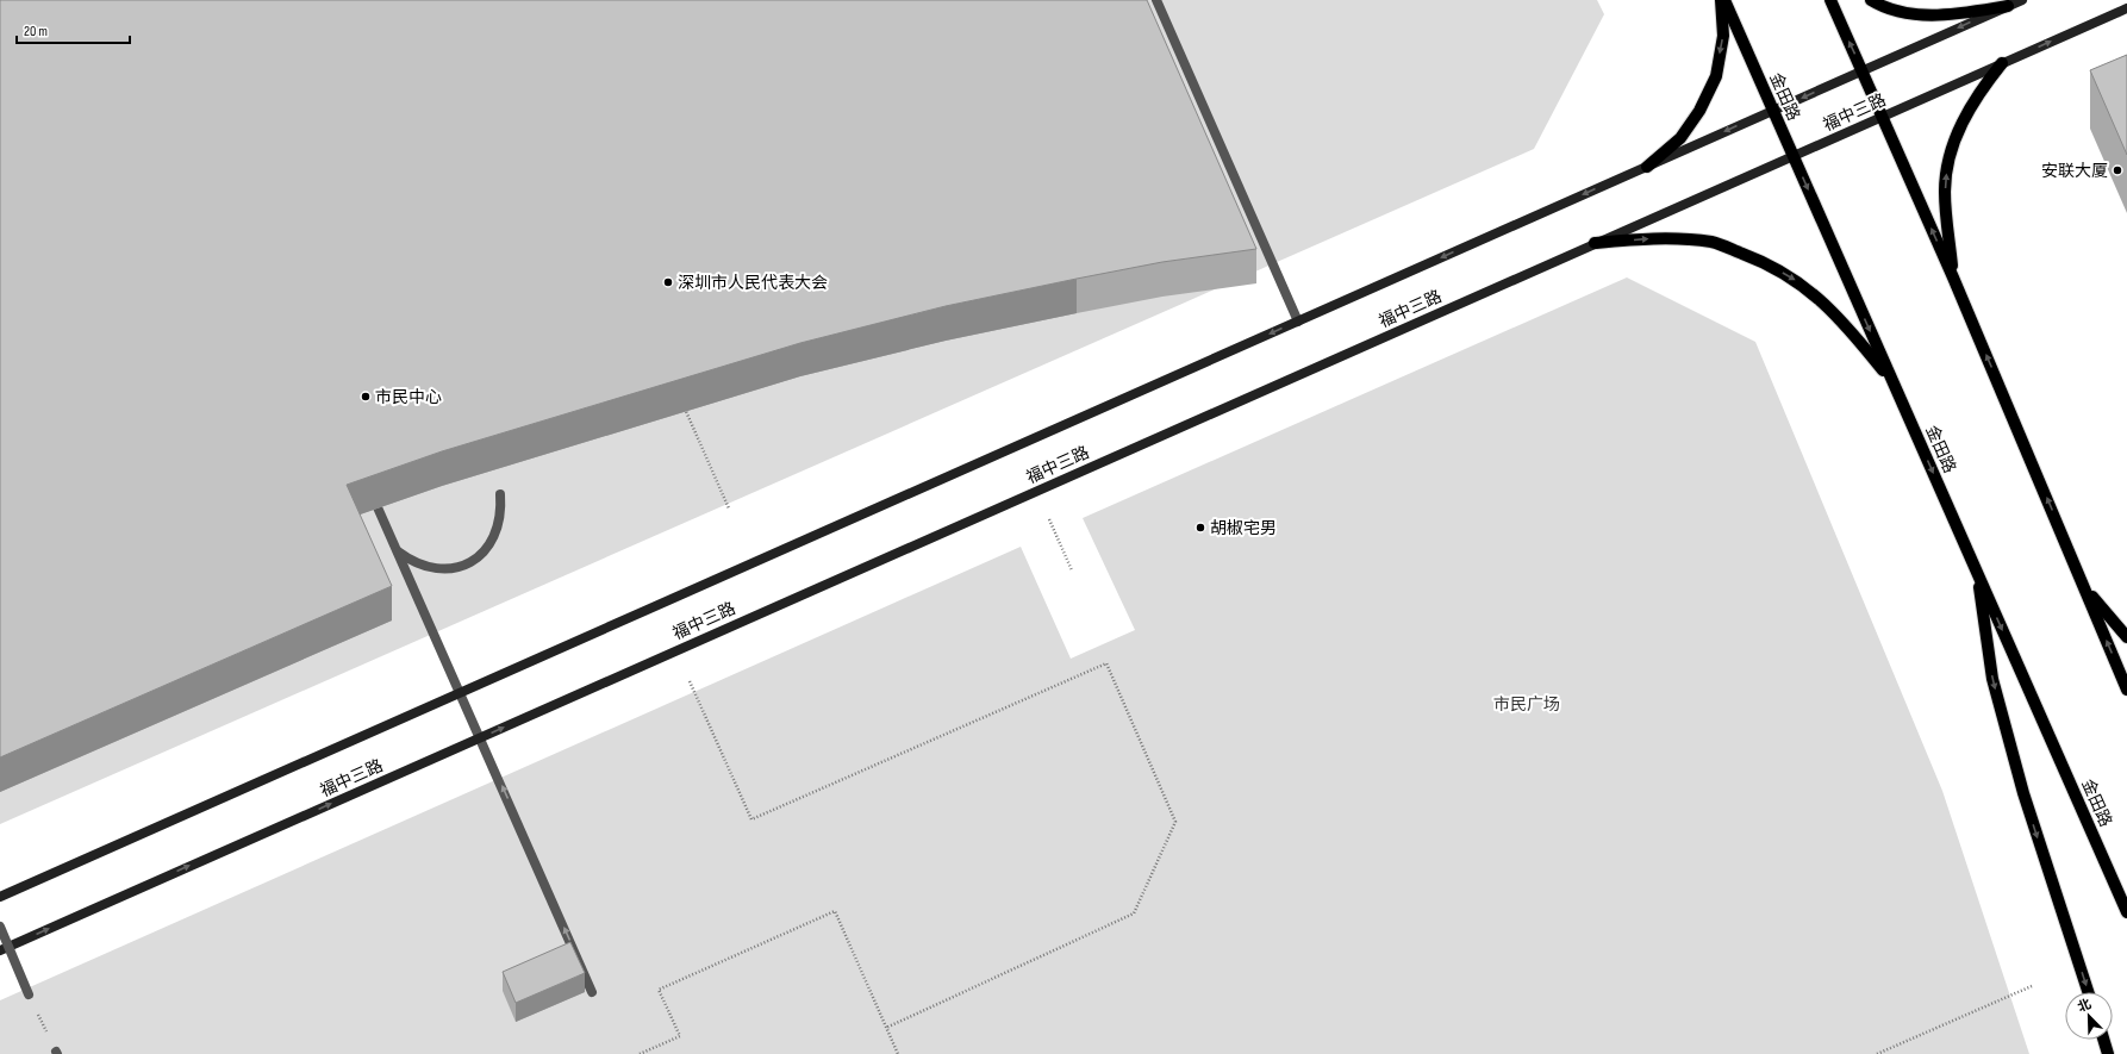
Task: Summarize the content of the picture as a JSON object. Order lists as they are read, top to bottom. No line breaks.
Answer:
{"streets":{"main road":["金田路"],"street":["福中三路"]},"crossings":[["金田路","福中三路"]],"parks":["市民广场"],"places":["安联大厦","深圳市人民代表大会","市民中心","胡椒宅男"],"scale_bar":"20 m","north":"top left"}
